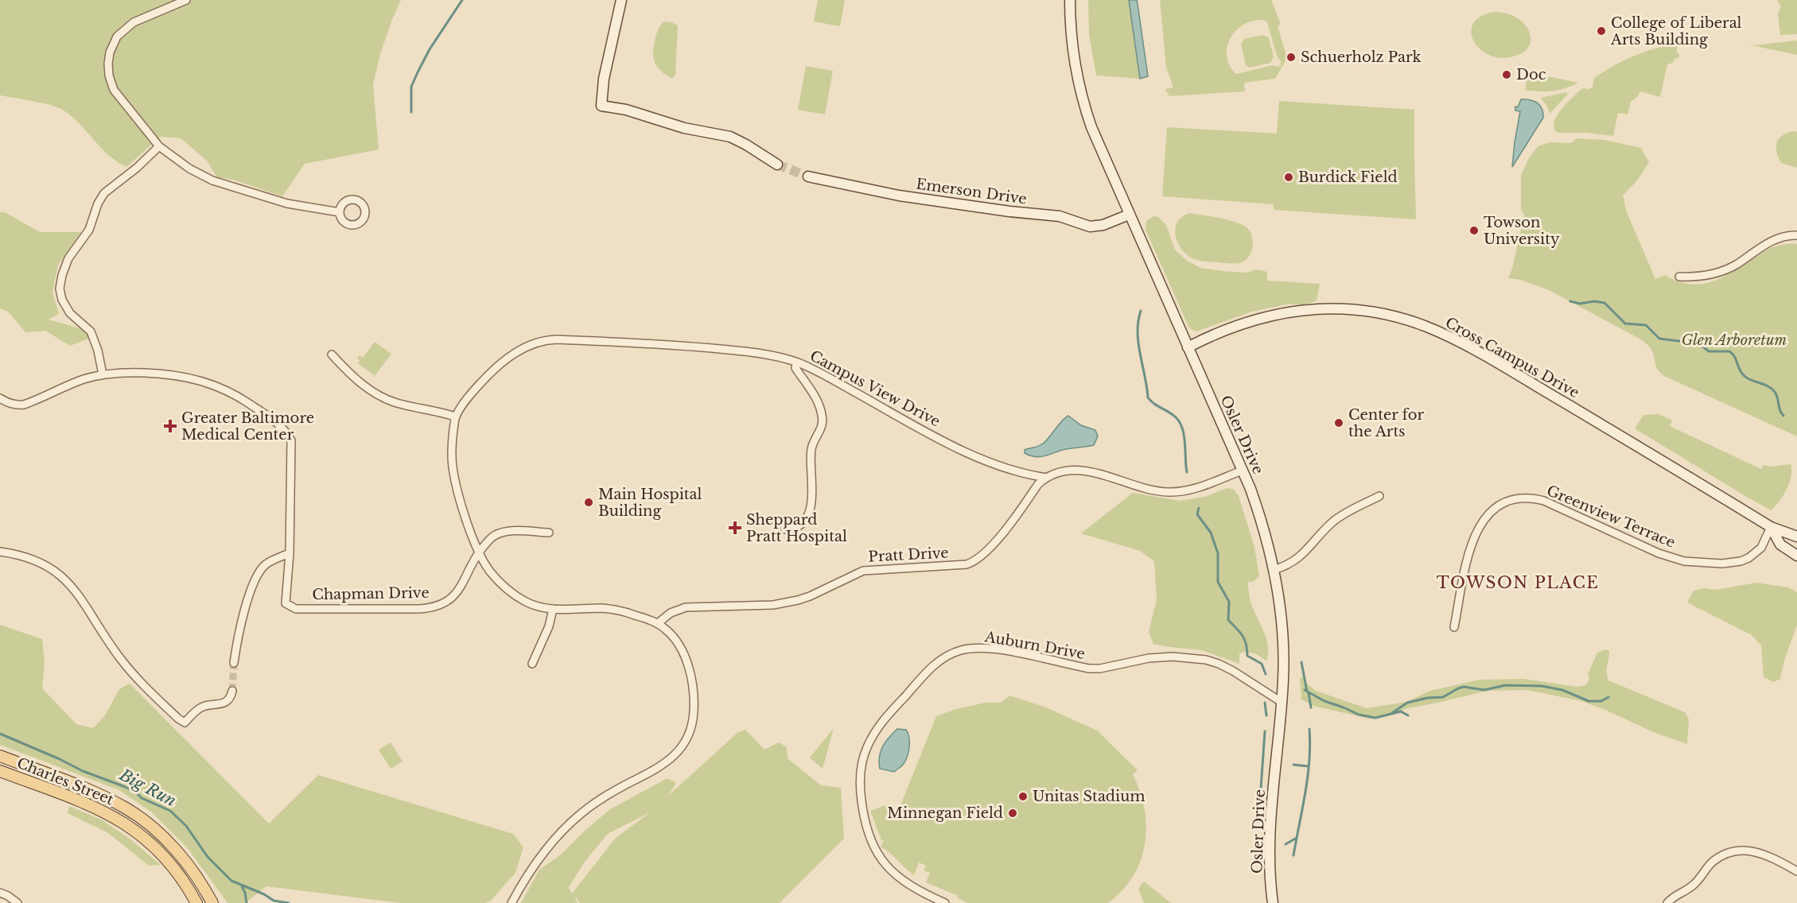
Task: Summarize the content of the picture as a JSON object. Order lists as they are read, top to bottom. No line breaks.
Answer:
{"streets":{"main road":["Charles Street"],"street":["Emerson Drive","Cross Campus Drive","Campus View Drive","Osler Drive","Greenview Terrace","Pratt Drive","Chapman Drive","Auburn Drive"]},"crossings":[["Emerson Drive","Osler Drive"],["Cross Campus Drive","Osler Drive"],["Cross Campus Drive","Greenview Terrace"],["Campus View Drive","Osler Drive"],["Campus View Drive","Pratt Drive"],["Osler Drive","Auburn Drive"]],"districts":["TOWSON PLACE"],"water":["Big Run"],"parks":["Glen Arboretum"],"places":{"other":["College of Liberal Arts Building","Schuerholz Park","Doc","Burdick Field","Towson University","Center for the Arts","Main Hospital Building","Unitas Stadium","Minnegan Field"],"health":["Greater Baltimore Medical Center","Sheppard Pratt Hospital"]}}
